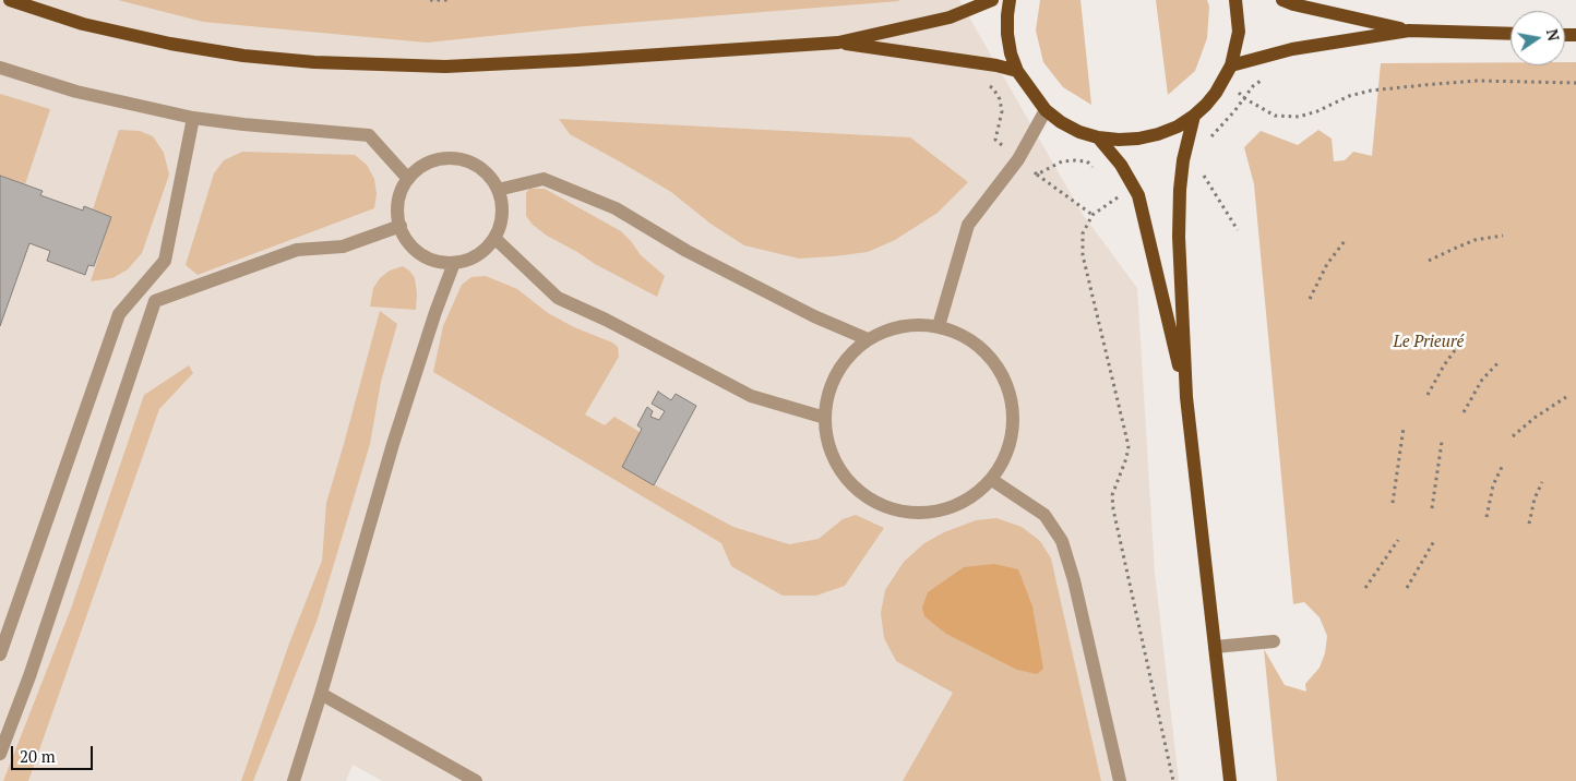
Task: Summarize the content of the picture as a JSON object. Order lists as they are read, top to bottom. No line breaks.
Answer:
{"parks":["Le Prieuré"],"scale_bar":"20 m","north":"right"}
